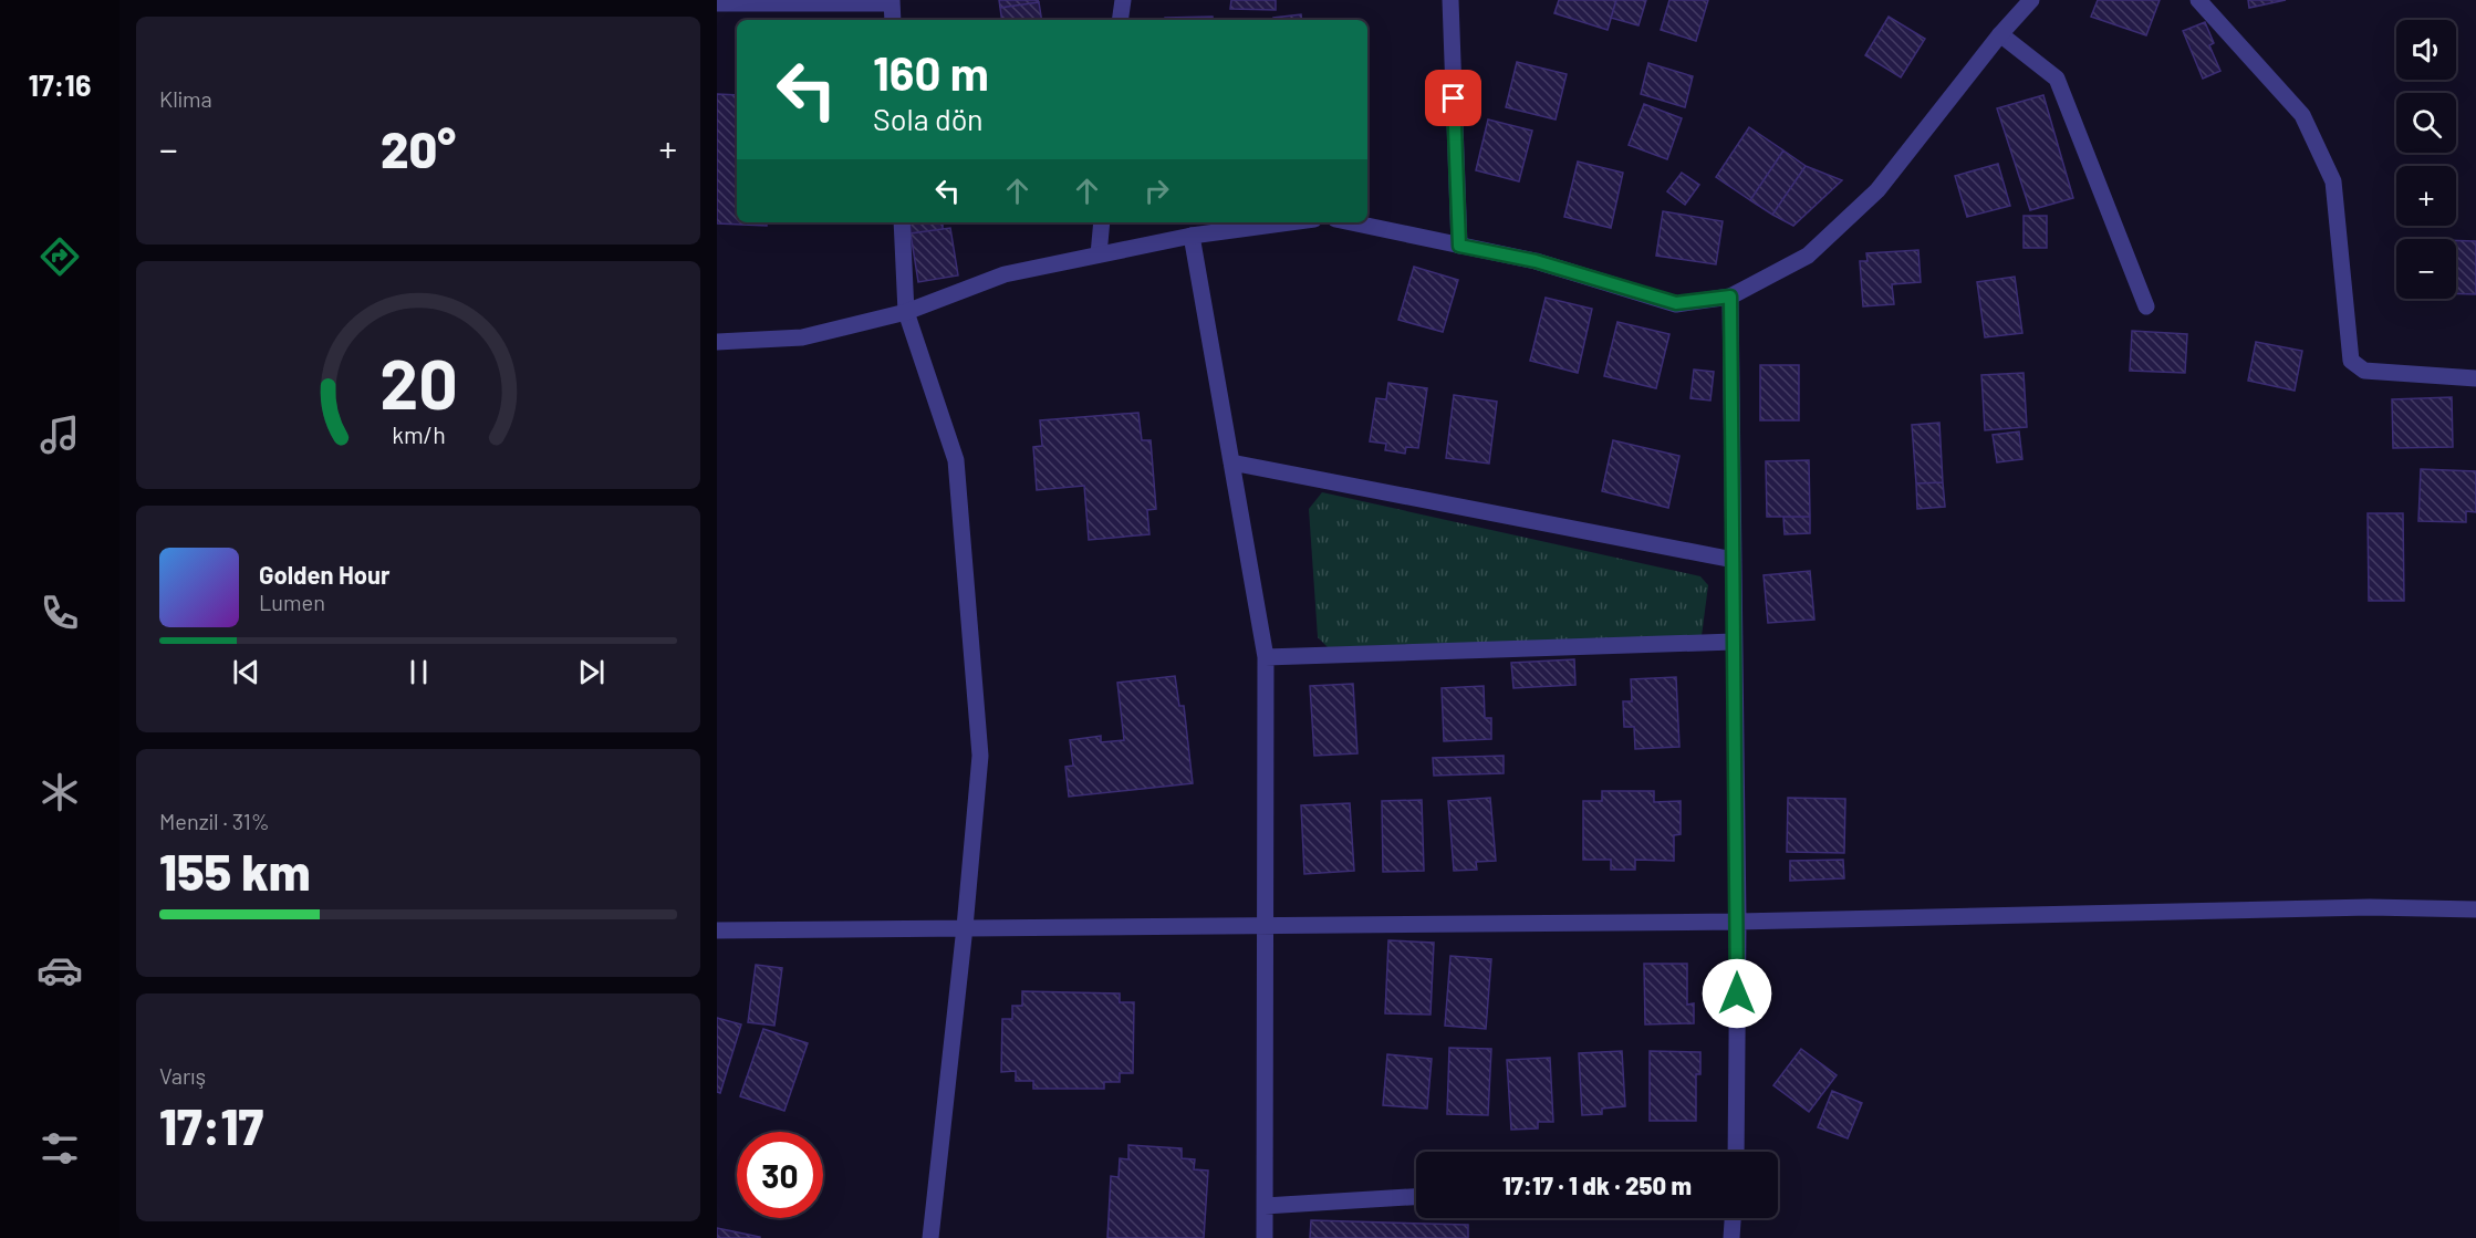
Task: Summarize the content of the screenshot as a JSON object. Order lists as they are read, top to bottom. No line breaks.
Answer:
{"page":{"tabs":"17:16","tile":["Klima",["Menzil · 31%","155 km"],["Varış","17:17"]],"map_buttons":["+","−"],"turn":["160 m","Sola dön"],"heat":["−","20°","+"],"song":["Golden Hour","Lumen"],"limit":"30","trip":"17:17 · 1 dk · 250 m","gauge":["20","km/h"]}}
